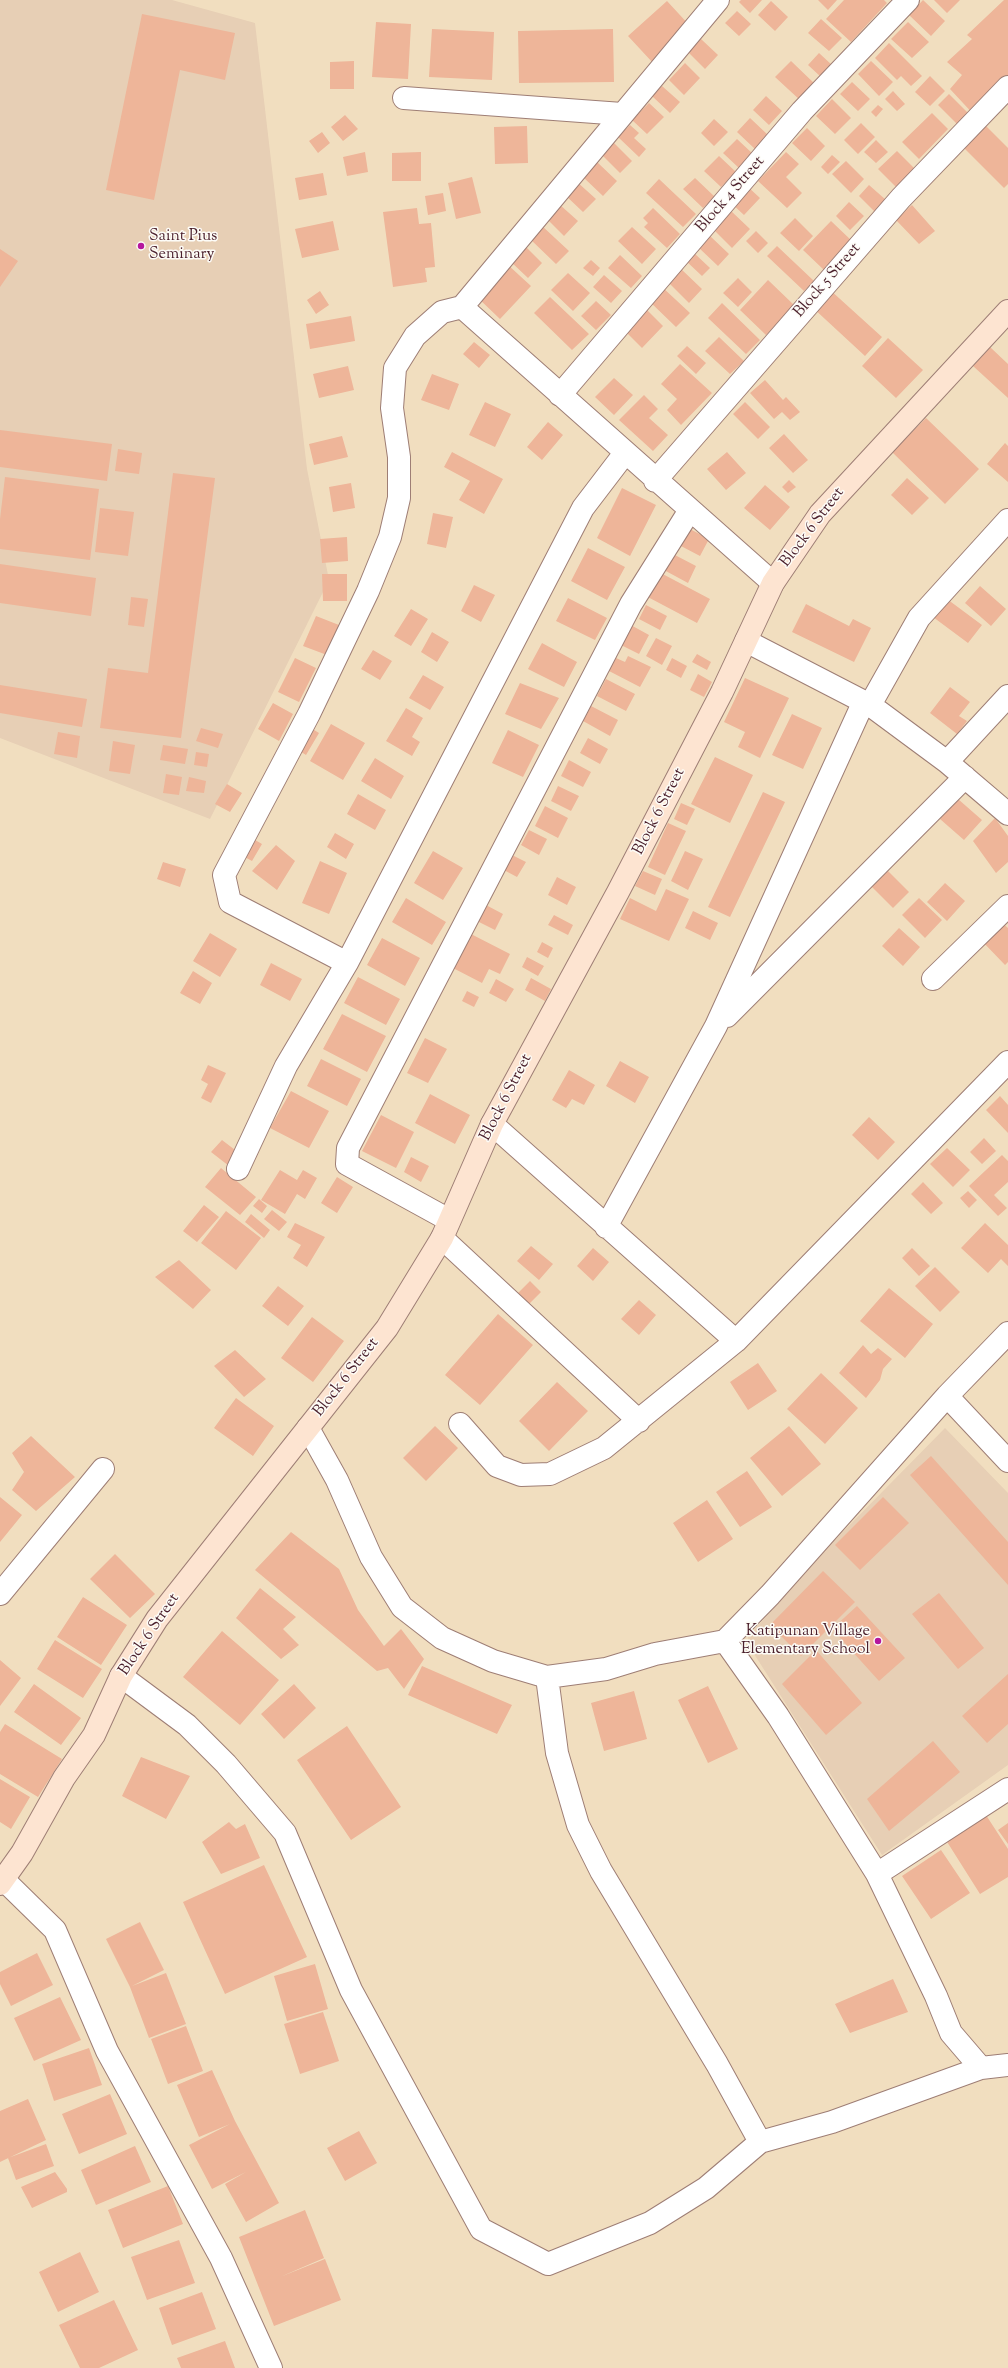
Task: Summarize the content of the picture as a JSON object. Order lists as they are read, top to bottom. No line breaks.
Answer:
{"streets":{"street":["Block 4 Street","Block 5 Street","Block 6 Street"]},"places":["Saint Pius Seminary","Katipunan Village Elementary School"]}
